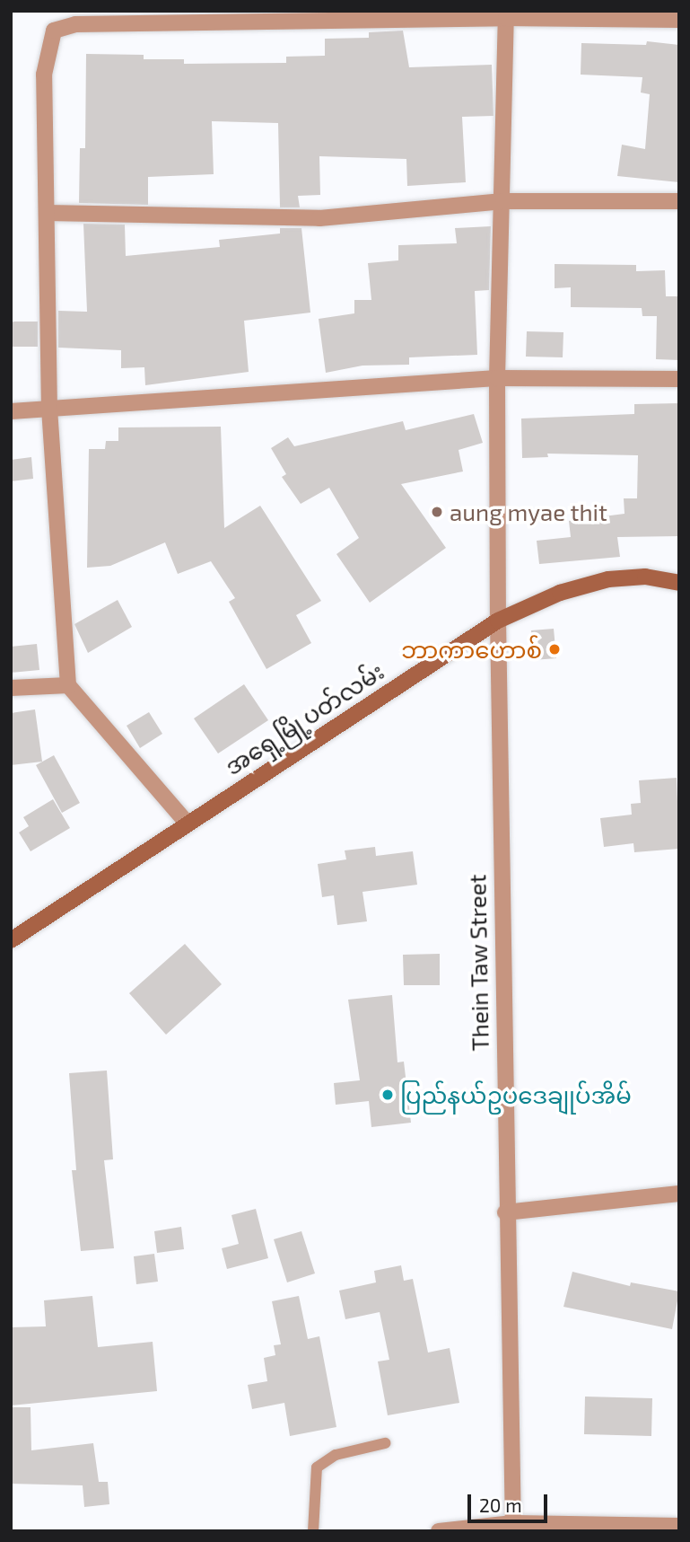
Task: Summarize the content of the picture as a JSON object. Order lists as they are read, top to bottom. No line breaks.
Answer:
{"streets":{"street":["အရှေ့မြို့ပတ်လမ်း","Thein Taw Street"]},"crossings":[["အရှေ့မြို့ပတ်လမ်း","Thein Taw Street"]],"places":["aung myae thit","ဘာကာဟောစ်","ပြည်နယ်ဥပဒေချုပ်အိမ်"],"scale_bar":"20 m"}
